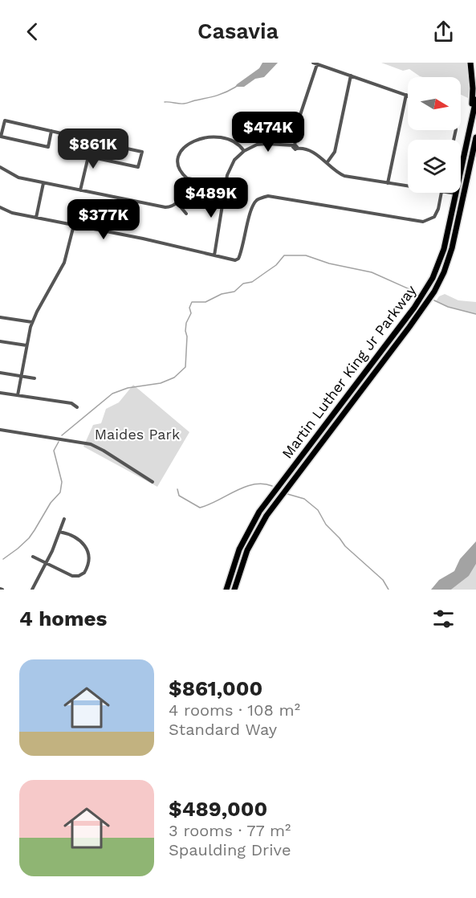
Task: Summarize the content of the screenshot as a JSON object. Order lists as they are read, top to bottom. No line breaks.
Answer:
{"streets":{"highway":["Martin Luther King Jr Parkway"]},"parks":["Maides Park"],"north":"right","page":{"header":"Casavia","price":["$474K","$861K","$489K","$377K"],"heading":"4 homes","list":[{"name":"$861,000","note":"4 rooms · 108 m² · Standard Way"},{"name":"$489,000","note":"3 rooms · 77 m² · Spaulding Drive"}]}}
